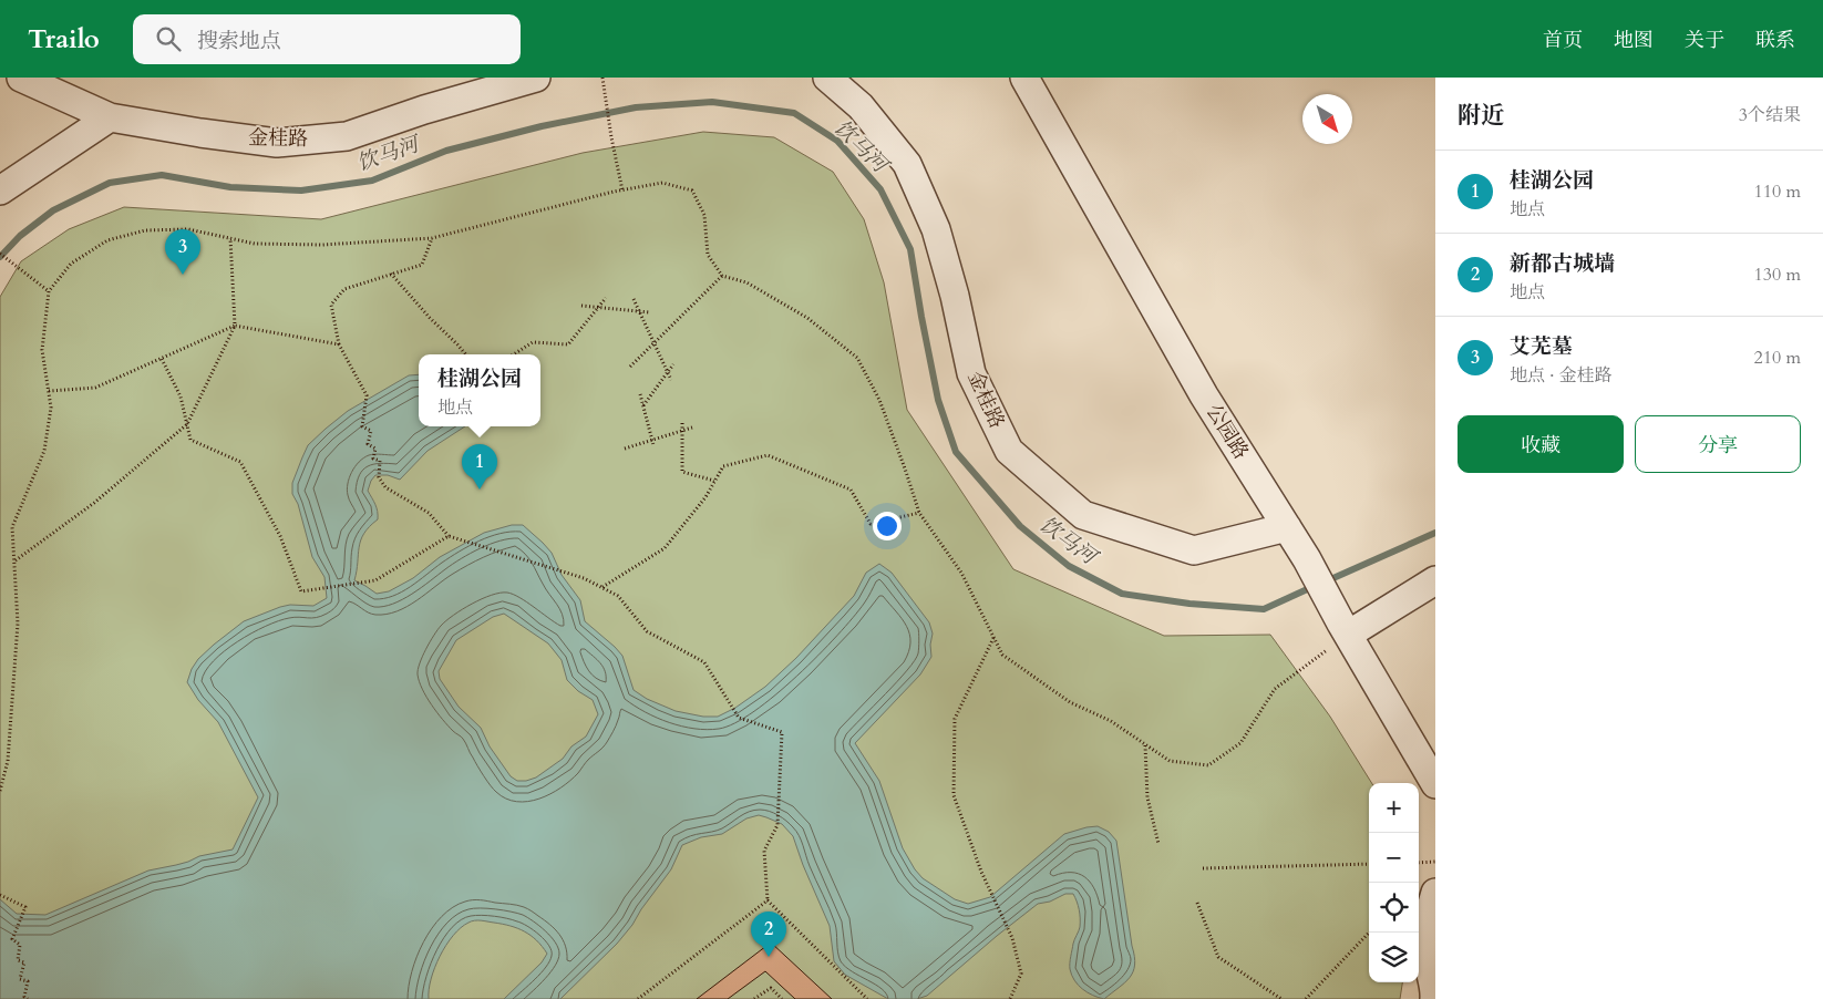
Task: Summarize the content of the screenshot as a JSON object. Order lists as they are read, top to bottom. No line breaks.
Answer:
{"streets":{"street":["金桂路","公园路"]},"crossings":[["金桂路","公园路"]],"water":["饮马河"],"north":"bottom right","page":{"header":"Trailo","search":"搜索地点","nav":["首页","地图","关于","联系"],"heading":["附近","3个结果"],"list":[{"mark":"1","name":"桂湖公园","note":"地点","value":"110 m"},{"mark":"2","name":"新都古城墙","note":"地点","value":"130 m"},{"mark":"3","name":"艾芜墓","note":"地点 · 金桂路","value":"210 m"}],"pins":["3","1","2"],"popup":["桂湖公园","地点"],"buttons":["收藏","分享"],"map_buttons":["+","−"]}}
